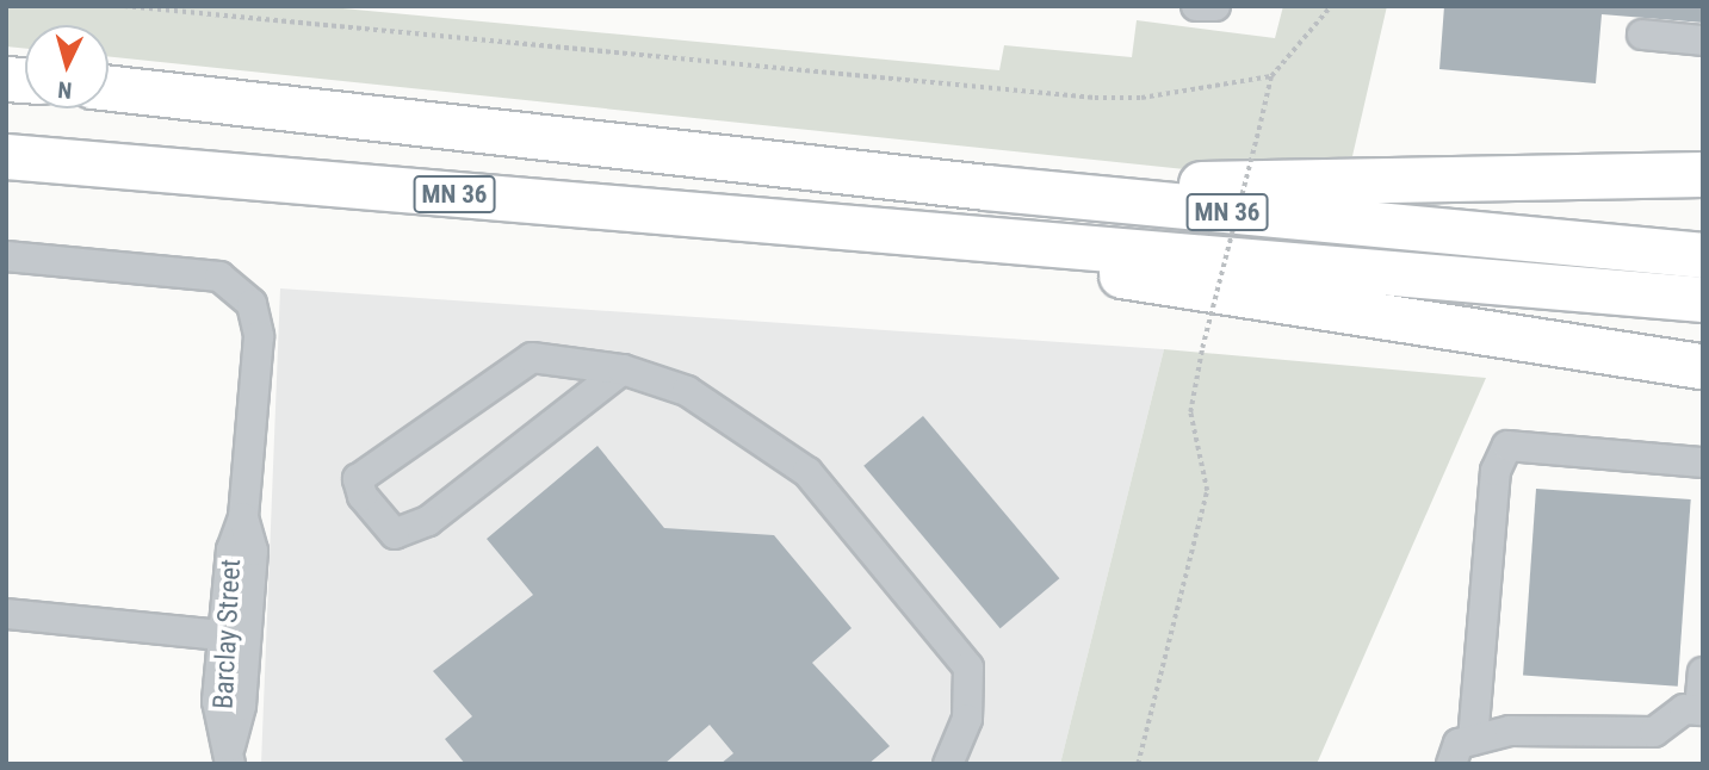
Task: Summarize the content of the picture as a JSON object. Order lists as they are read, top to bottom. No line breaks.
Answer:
{"streets":{"highway":["MN 36"],"street":["Barclay Street"]},"north":"bottom"}
